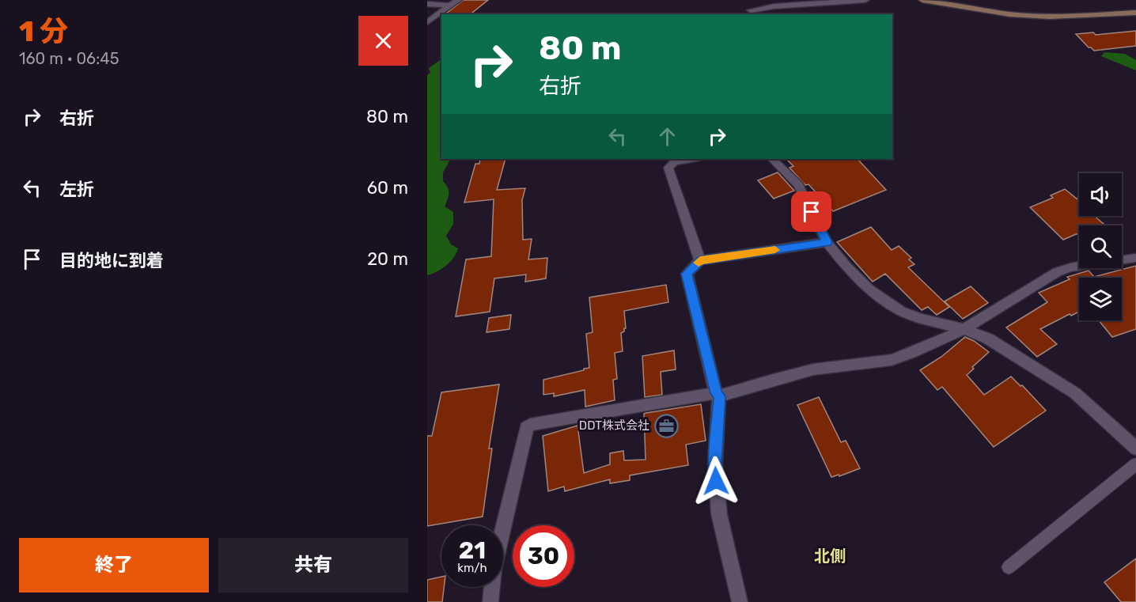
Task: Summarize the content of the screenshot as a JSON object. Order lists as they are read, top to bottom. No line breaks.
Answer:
{"districts":["北側"],"places":{"office":["DDT株式会社"]},"page":{"heading":["1 分","160 m · 06:45"],"turn":["80 m","右折"],"list":[{"name":"右折","value":"80 m"},{"name":"左折","value":"60 m"},{"name":"目的地に到着","value":"20 m"}],"speed":"21 km/h","limit":"30","buttons":["終了","共有"]}}
